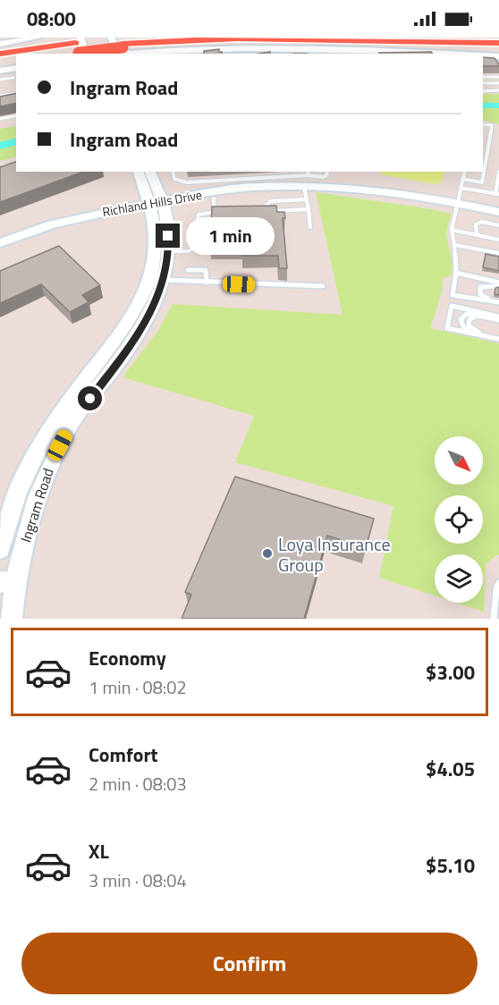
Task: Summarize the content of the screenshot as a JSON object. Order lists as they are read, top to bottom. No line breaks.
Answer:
{"streets":{"main road":["Richland Hills Drive","Ingram Road"]},"crossings":[["Richland Hills Drive","Ingram Road"]],"places":["Loya Insurance Group"],"north":"bottom right","page":{"status":"08:00","banner":["Ingram Road","Ingram Road"],"bubble":"1 min","list":[{"name":"Economy","note":"1 min · 08:02","value":"$3.00"},{"name":"Comfort","note":"2 min · 08:03","value":"$4.05"},{"name":"XL","note":"3 min · 08:04","value":"$5.10"}],"buttons":"Confirm"}}
